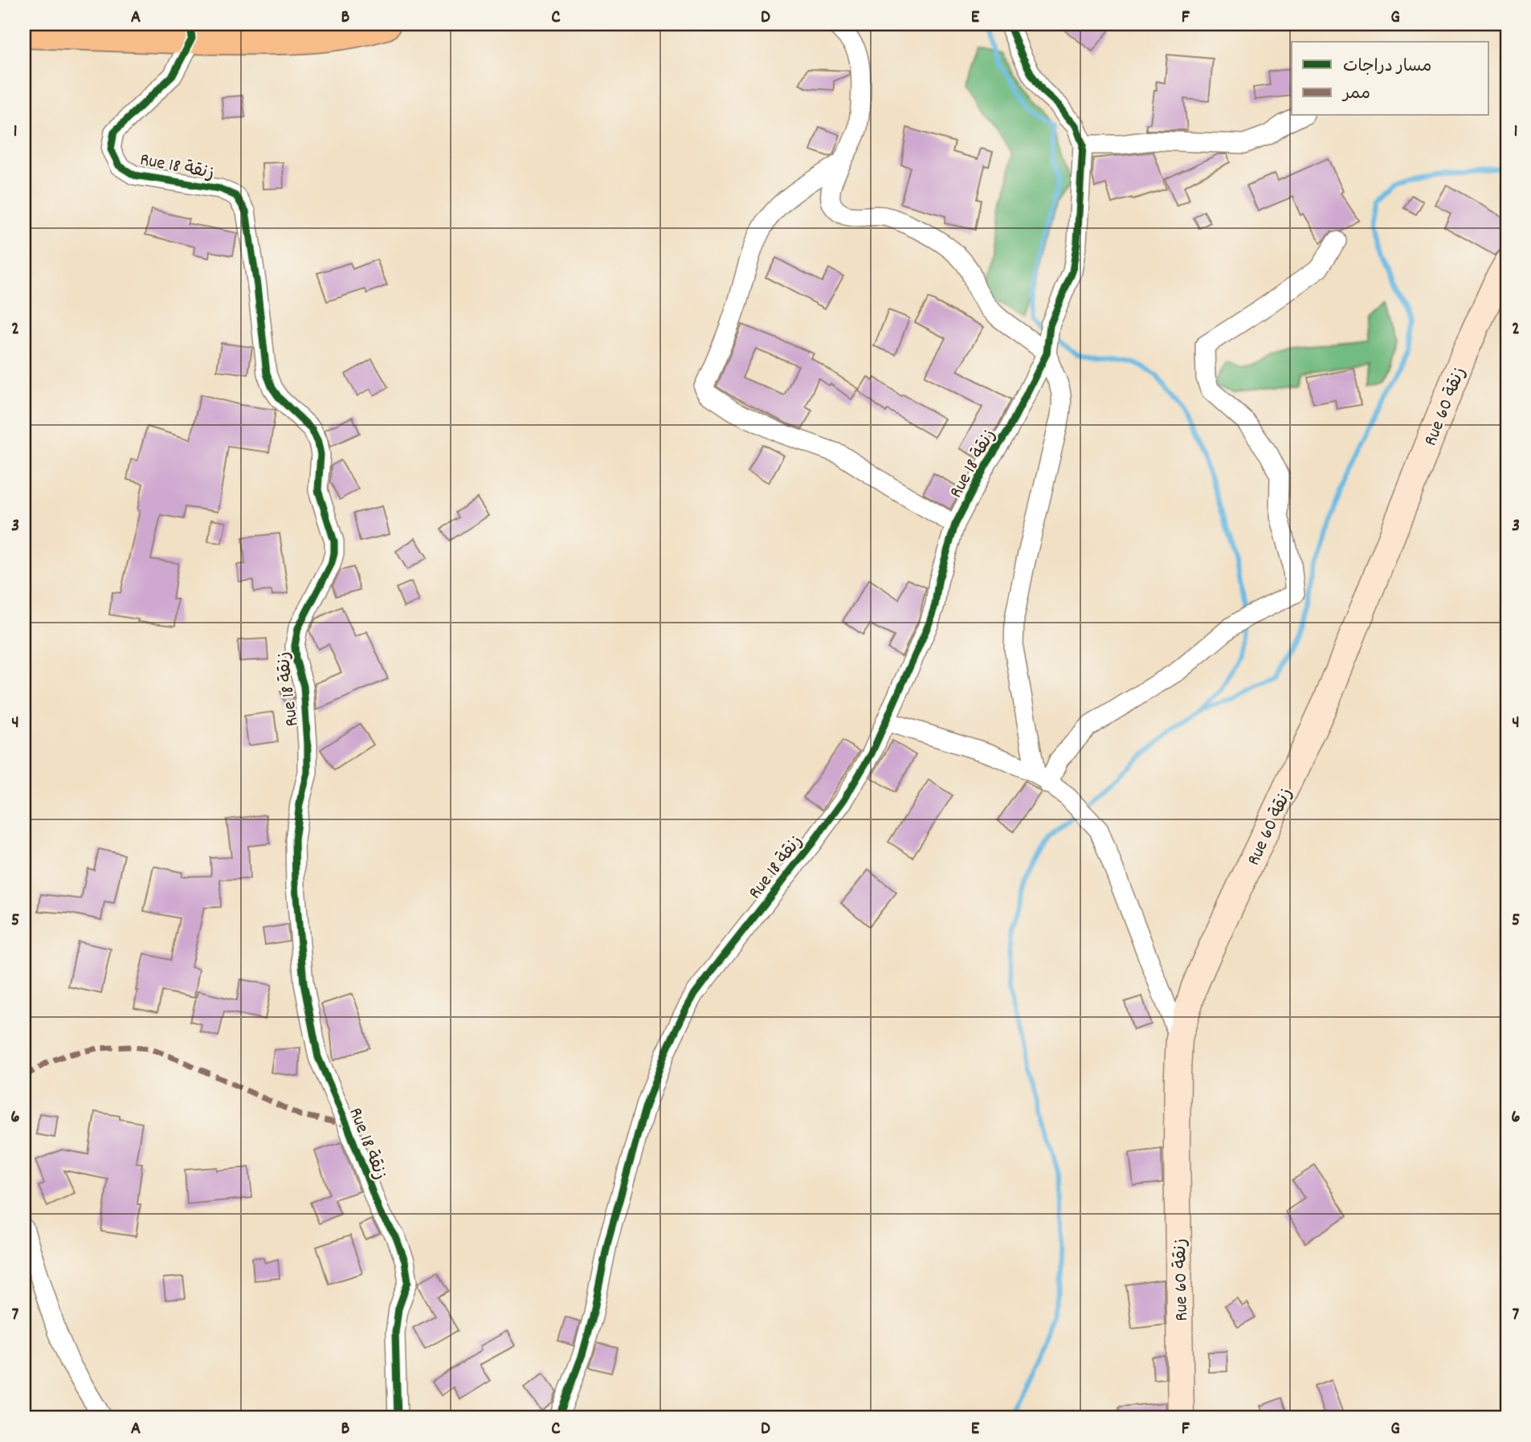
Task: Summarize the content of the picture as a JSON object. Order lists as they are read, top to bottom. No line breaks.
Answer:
{"streets":{"street":["Rue 18 زنقة","Rue 60 زنقة"]},"legend":["مسار دراجات","ممر"],"grid":{"columns":["A","B","C","D","E","F","G"],"rows":["1","2","3","4","5","6","7"]}}
